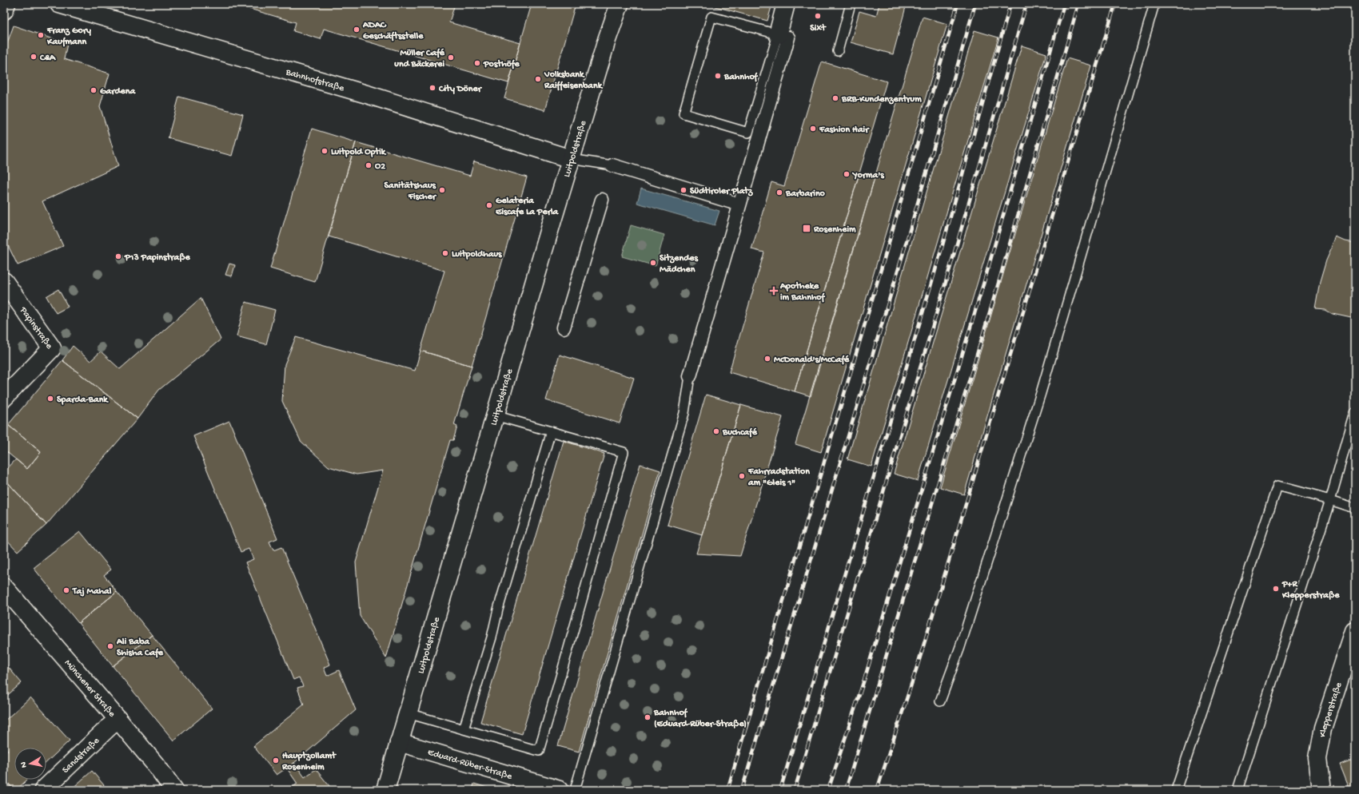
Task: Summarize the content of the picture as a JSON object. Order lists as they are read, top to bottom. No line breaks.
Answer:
{"streets":{"street":["Bahnhofstraße","Luitpoldstraße","Papinstraße","Münchener Straße","Klepperstraße","Sandstraße","Eduard-Rüber-Straße"]},"crossings":[["Bahnhofstraße","Luitpoldstraße"],["Luitpoldstraße","Eduard-Rüber-Straße"],["Münchener Straße","Sandstraße"]],"places":{"other":["Sixt","ADAC Geschäftsstelle","Franz Gory Kaufmann","C&A","Müller Café und Bäckerei","Posthöfe","Bahnhof","Volksbank Raiffeisenbank","City Döner","Gardena","BRB-Kundenzentrum","Fashion Hair","Luitpold Optik","O2","Yorma's","Sanitätshaus Fischer","Südtiroler Platz","Barbarino","Gelateria Eiscafe La Perla","Luitpoldhaus","P13 Papinstraße","Sitzendes Mädchen","McDonald's/McCafé","Sparda-Bank","Buchcafé","Fahrradstation am \"Gleis 1\"","P+R Klepperstraße","Taj Mahal","Ali Baba Shisha Cafe","Bahnhof (Eduard-Rüber-Straße)","Hauptzollamt Rosenheim"],"transit":["Rosenheim"],"health":["Apotheke im Bahnhof"]},"north":"left"}
